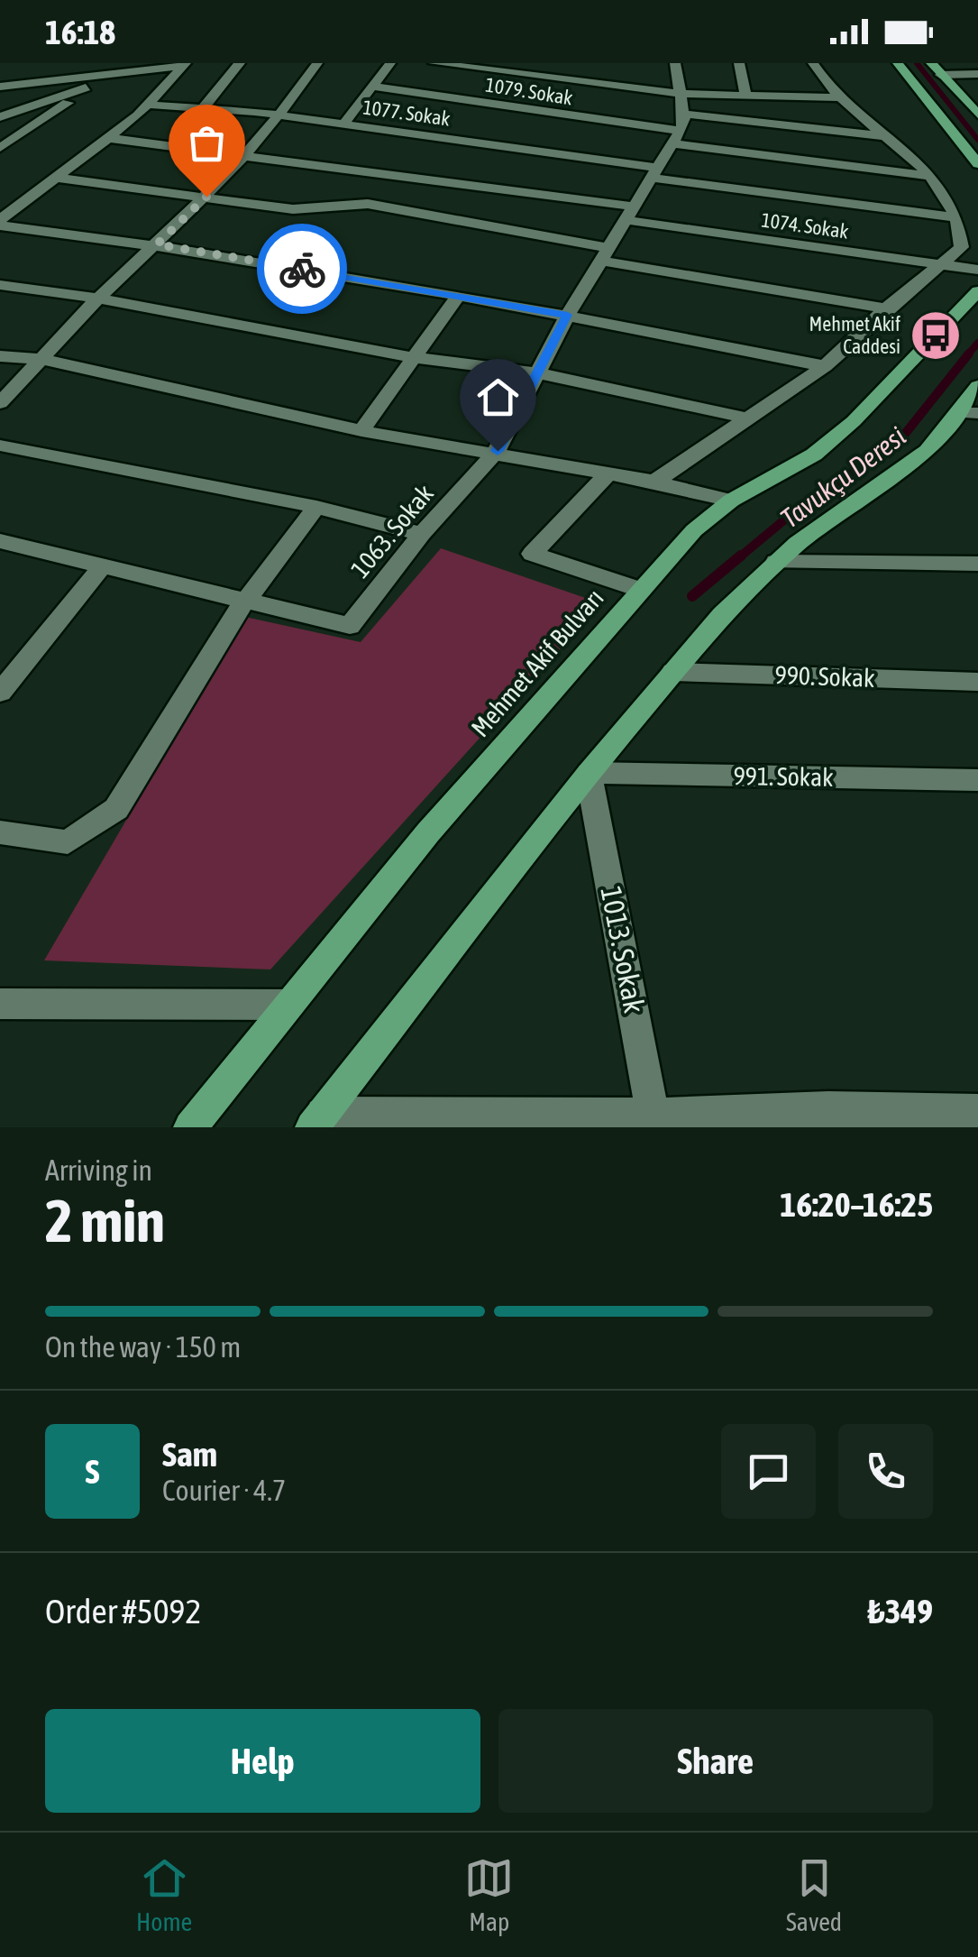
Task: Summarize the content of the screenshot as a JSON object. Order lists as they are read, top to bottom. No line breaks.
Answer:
{"streets":{"main road":["Mehmet Akif Bulvarı"],"street":["1079. Sokak","1077. Sokak","1074. Sokak","1063. Sokak","990. Sokak","991. Sokak","1013. Sokak"]},"crossings":[["1079. Sokak","1063. Sokak"],["1077. Sokak","1063. Sokak"],["1074. Sokak","1063. Sokak"],["991. Sokak","1013. Sokak"]],"water":["Tavukçu Deresi"],"places":{"bus stop":["Mehmet Akif Caddesi"]},"page":{"status":"16:18","heading":["2 min","Arriving in","16:20–16:25"],"panel":["Sam","Courier · 4.7","Order #5092","₺349"],"bar":"On the way · 150 m","round":"S","buttons":["Help","Share"],"tabs":["Home","Map","Saved"]}}
